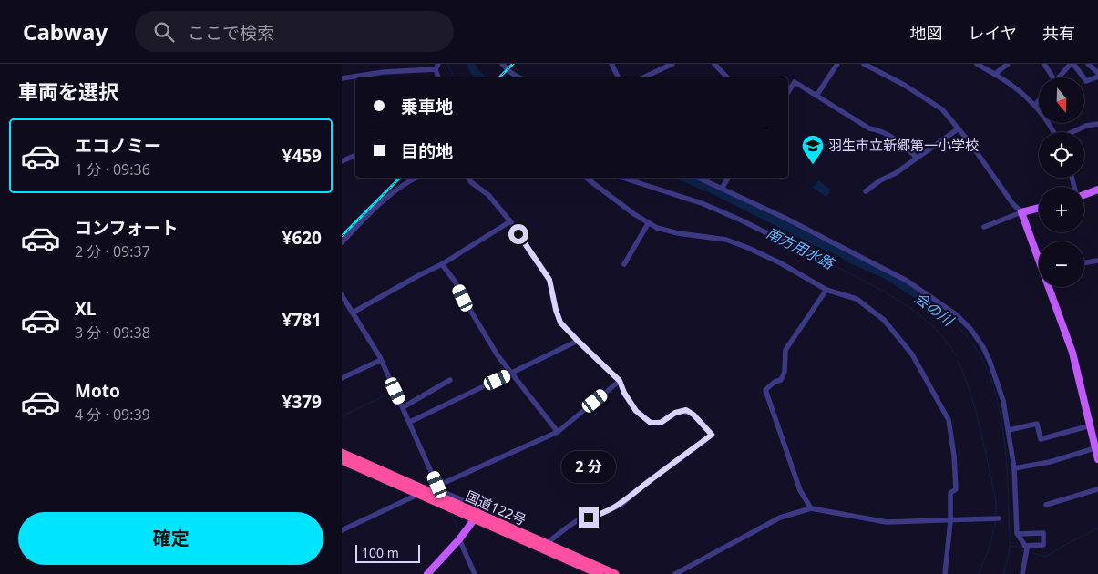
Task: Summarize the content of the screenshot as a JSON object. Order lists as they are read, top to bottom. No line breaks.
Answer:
{"streets":{"highway":["国道122号"]},"water":["南方用水路","会の川"],"places":{"school or university":["羽生市立新郷第一小学校"]},"scale_bar":"100 m","north":"bottom","page":{"header":"Cabway","search":"ここで検索","nav":["地図","レイヤ","共有"],"heading":"車両を選択","map_buttons":["+","−"],"banner":["乗車地","目的地"],"list":[{"name":"エコノミー","note":"1 分 · 09:36","value":"¥459"},{"name":"コンフォート","note":"2 分 · 09:37","value":"¥620"},{"name":"XL","note":"3 分 · 09:38","value":"¥781"},{"name":"Moto","note":"4 分 · 09:39","value":"¥379"}],"bubble":"2 分","buttons":"確定","scale":"100 m"}}
